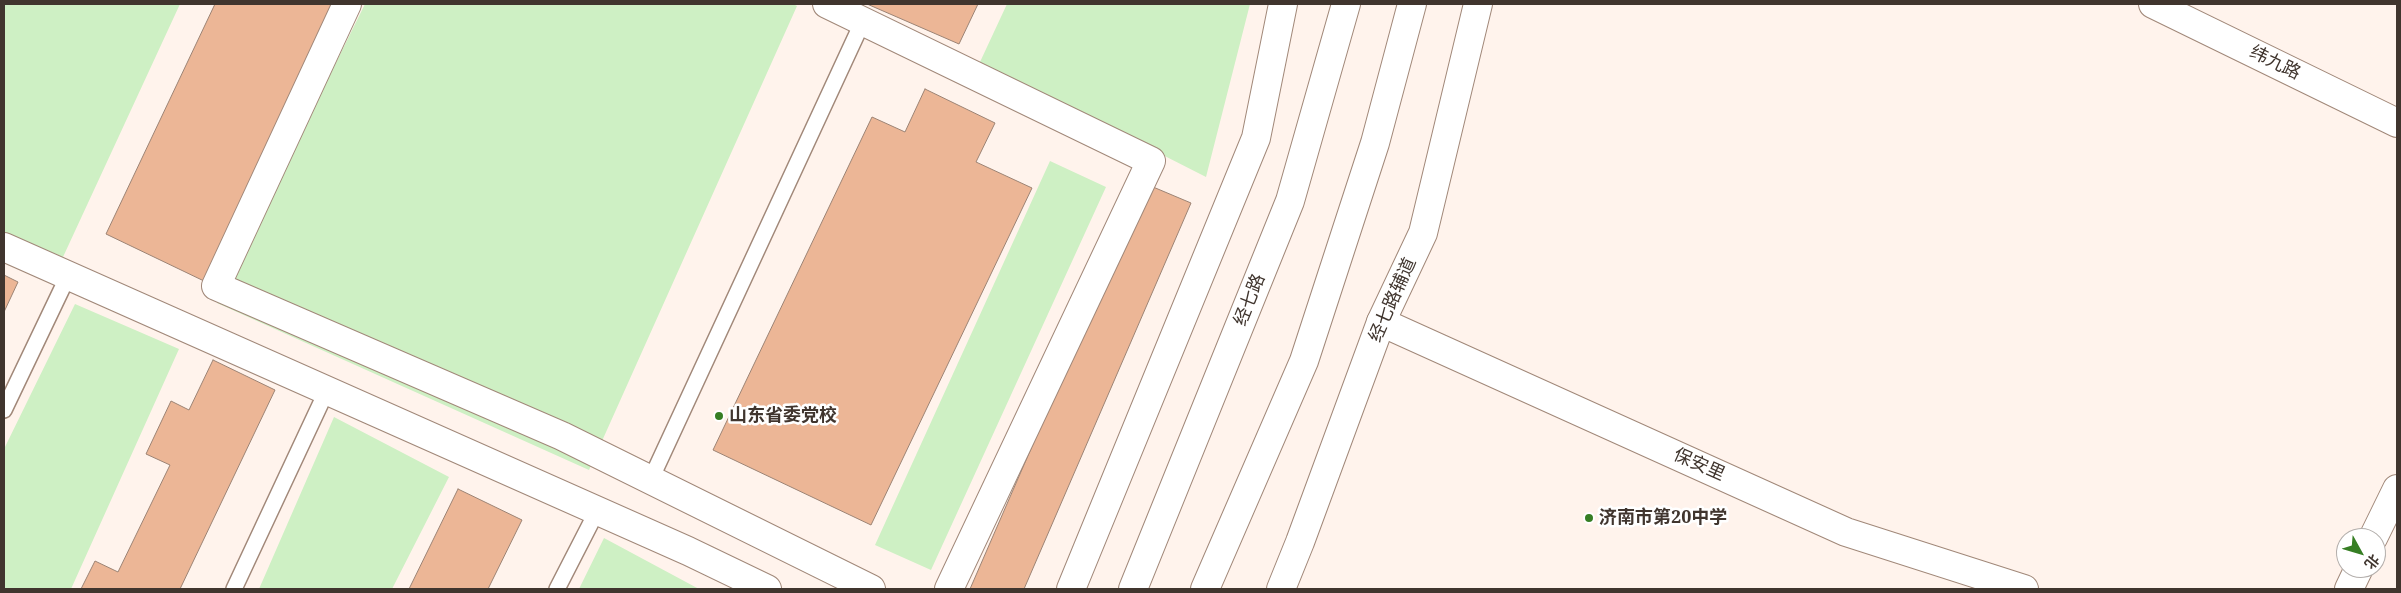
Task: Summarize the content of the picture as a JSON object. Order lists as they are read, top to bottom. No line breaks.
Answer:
{"streets":{"street":["纬九路","经七路","经七路辅道","保安里"]},"crossings":[["经七路辅道","保安里"]],"places":["山东省委党校","济南市第20中学"],"north":"bottom right"}
